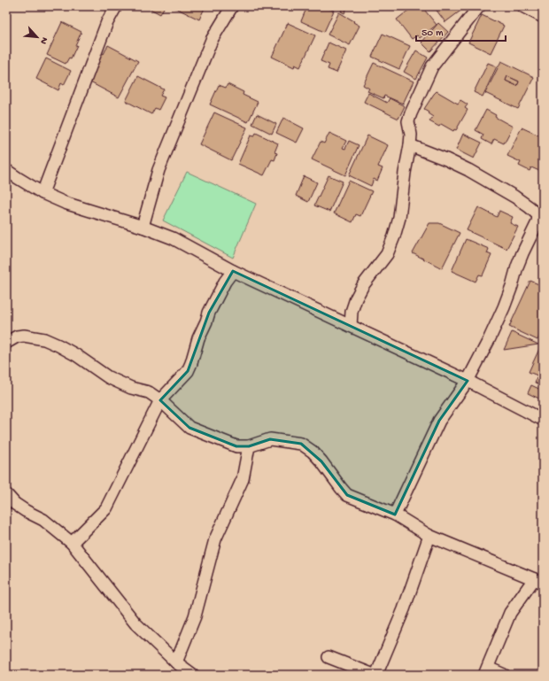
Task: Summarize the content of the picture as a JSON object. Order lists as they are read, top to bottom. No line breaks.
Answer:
{"scale_bar":"50 m","north":"bottom right"}
